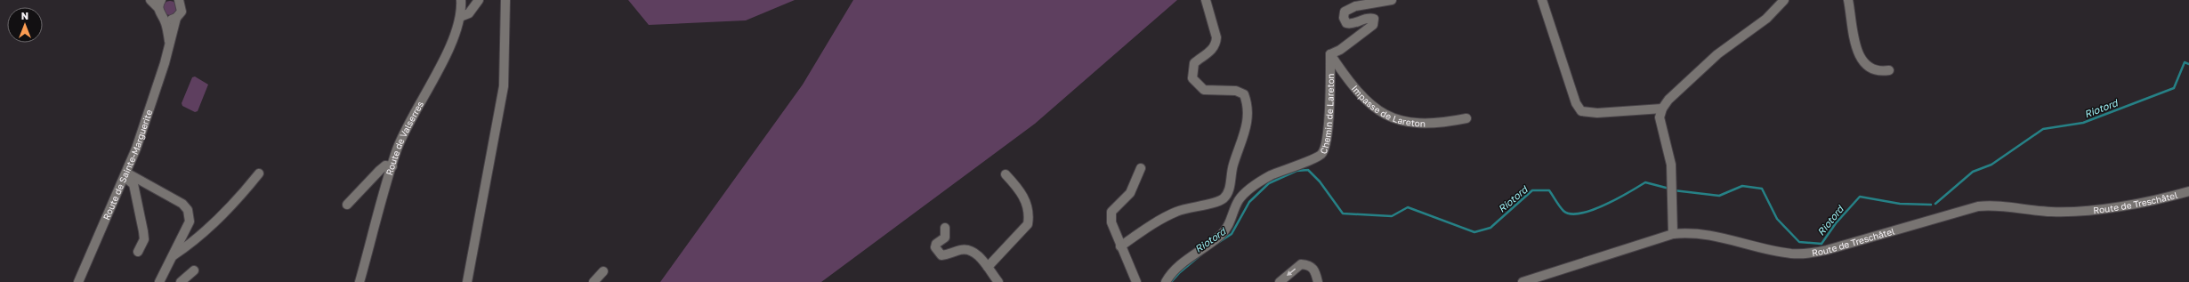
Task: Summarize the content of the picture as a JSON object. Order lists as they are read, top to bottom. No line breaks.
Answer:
{"streets":{"street":["Impasse de Lareton","Chemin de Lareton","Route de Valserres","Route de Sainte-Marguerite","Route de Treschâtel"]},"crossings":[["Impasse de Lareton","Chemin de Lareton"]],"water":["Riotord"],"north":"top"}
